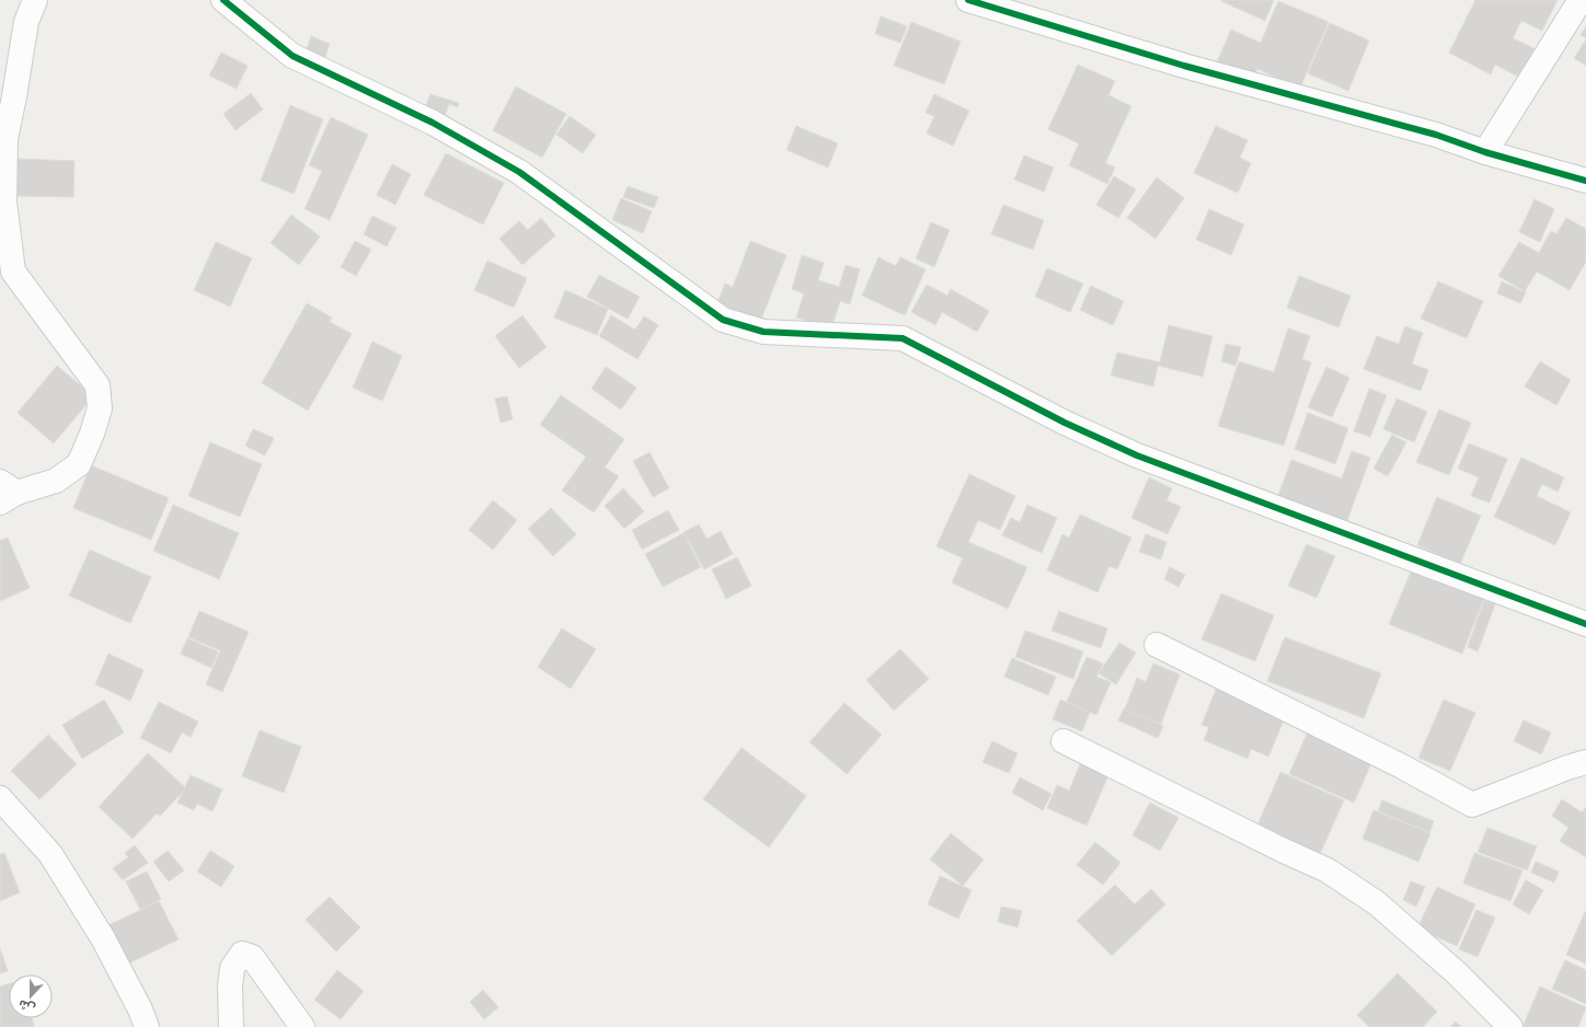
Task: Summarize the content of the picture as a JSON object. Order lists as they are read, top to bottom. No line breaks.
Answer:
{"north":"bottom"}
